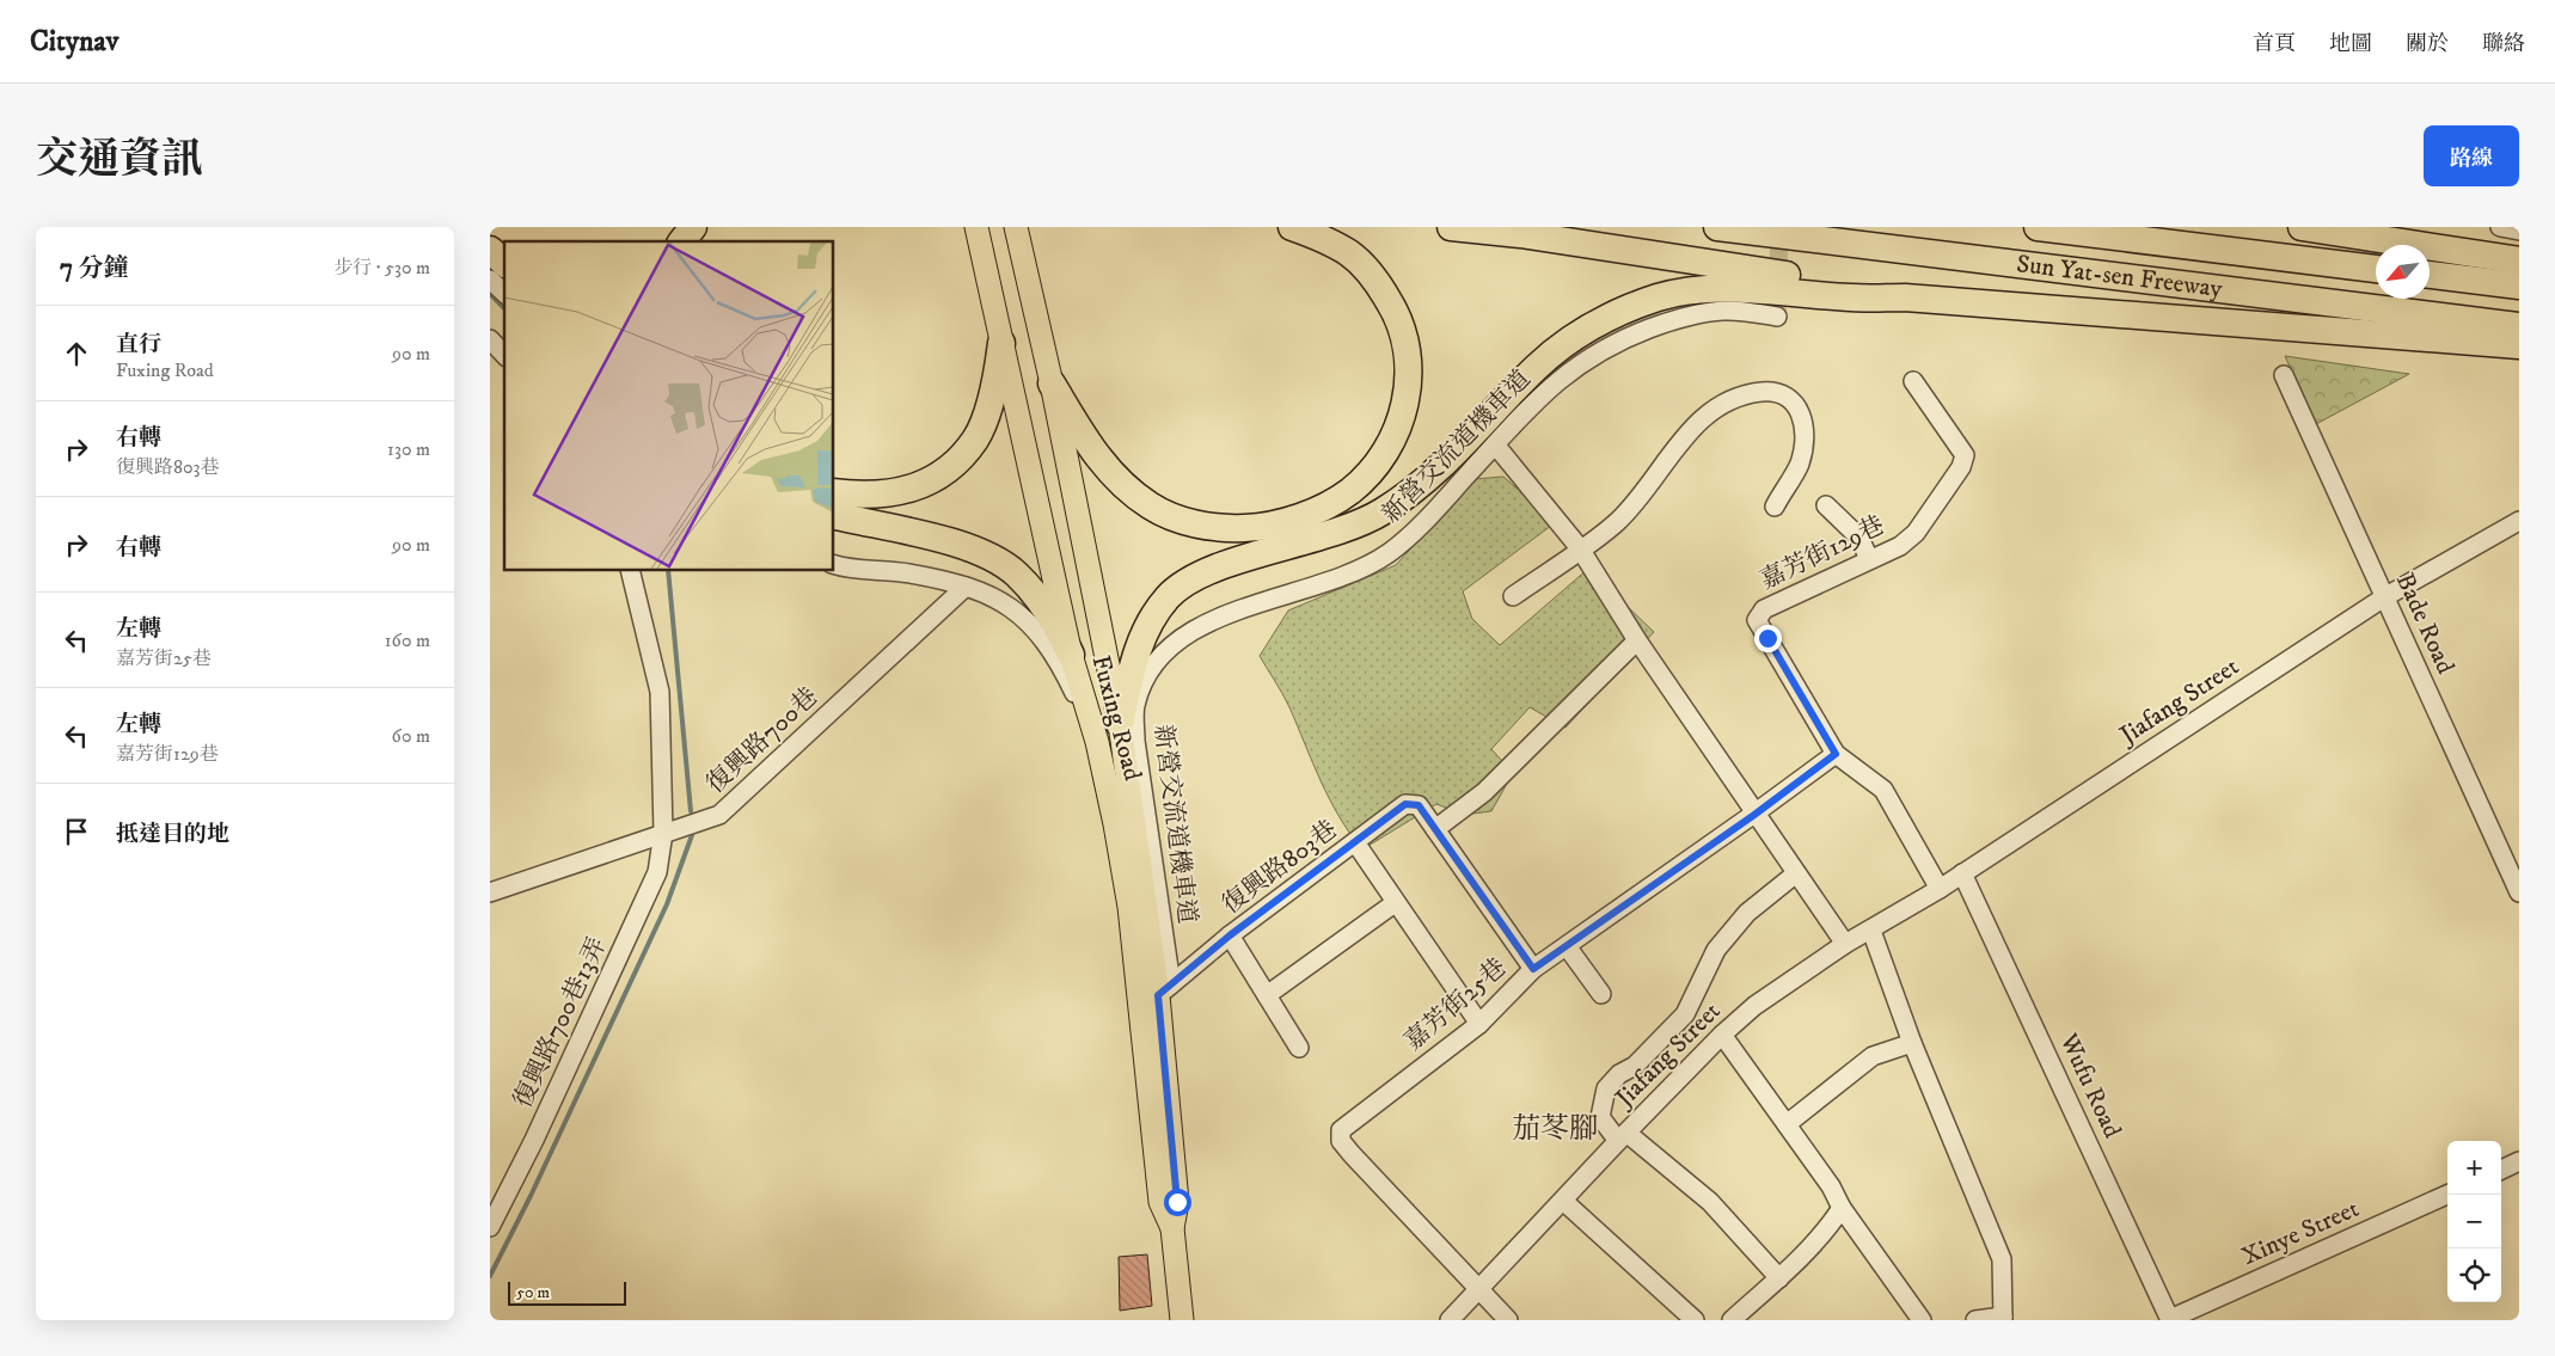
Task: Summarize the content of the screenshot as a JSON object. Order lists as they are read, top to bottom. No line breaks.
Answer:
{"streets":{"highway":["Sun Yat-sen Freeway"],"main road":["Fuxing Road"],"street":["新營交流道機車道","嘉芳街129巷","Bade Road","Jiafang Street","復興路700巷","復興路803巷","嘉芳街25巷","復興路700巷13弄","Wufu Road","Xinye Street"]},"crossings":[["新營交流道機車道","Fuxing Road"],["新營交流道機車道","復興路803巷"],["嘉芳街129巷","Jiafang Street"],["嘉芳街129巷","嘉芳街25巷"],["Bade Road","Jiafang Street"],["Jiafang Street","嘉芳街25巷"],["Jiafang Street","Wufu Road"],["Fuxing Road","復興路803巷"],["復興路700巷","復興路700巷13弄"],["Wufu Road","Xinye Street"]],"districts":["茄苳腳"],"scale_bar":"50 m","north":"bottom left","page":{"header":"Citynav","nav":["首頁","地圖","關於","聯絡"],"title":"交通資訊","buttons":"路線","heading":["7 分鐘","步行 · 530 m"],"list":[["直行","Fuxing Road","90 m"],["右轉","復興路803巷","130 m"],["右轉","90 m"],["左轉","嘉芳街25巷","160 m"],["左轉","嘉芳街129巷","60 m"],"抵達目的地"],"map_buttons":["+","−"],"scale":"50 m"}}
